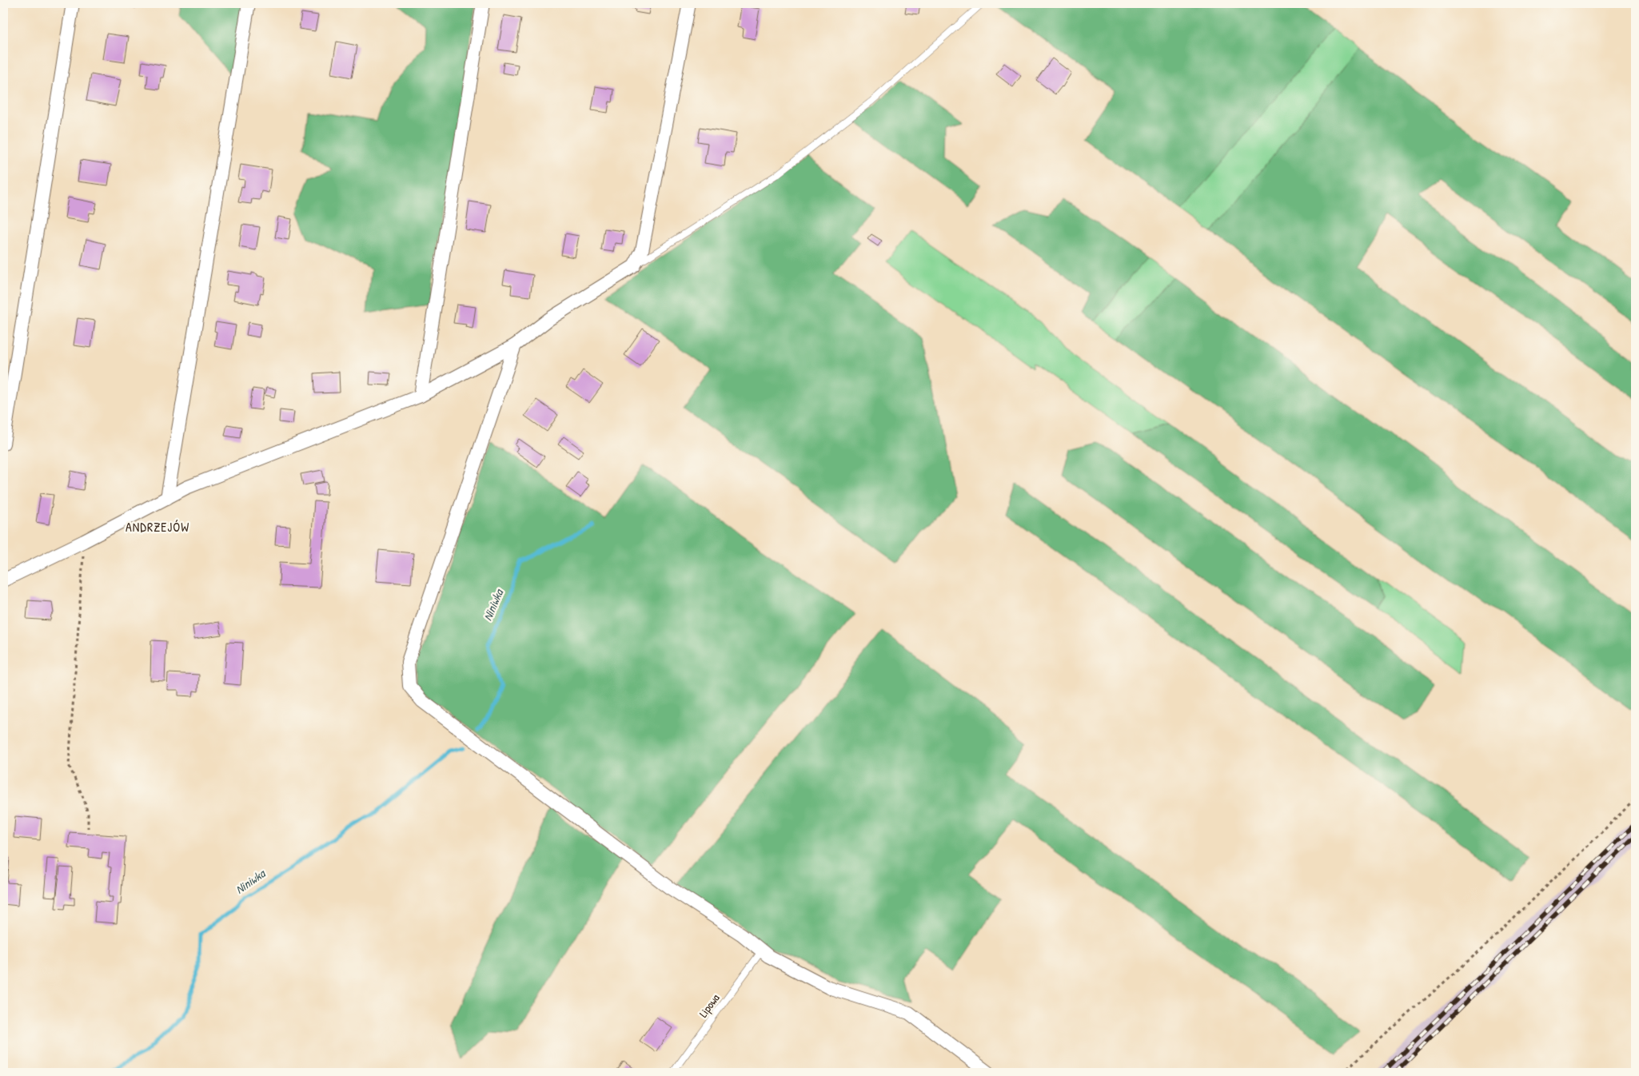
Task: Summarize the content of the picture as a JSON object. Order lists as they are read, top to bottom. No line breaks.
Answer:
{"streets":{"lane":["Lipowa"]},"districts":["ANDRZEJÓW"],"water":["Niniwka"]}
